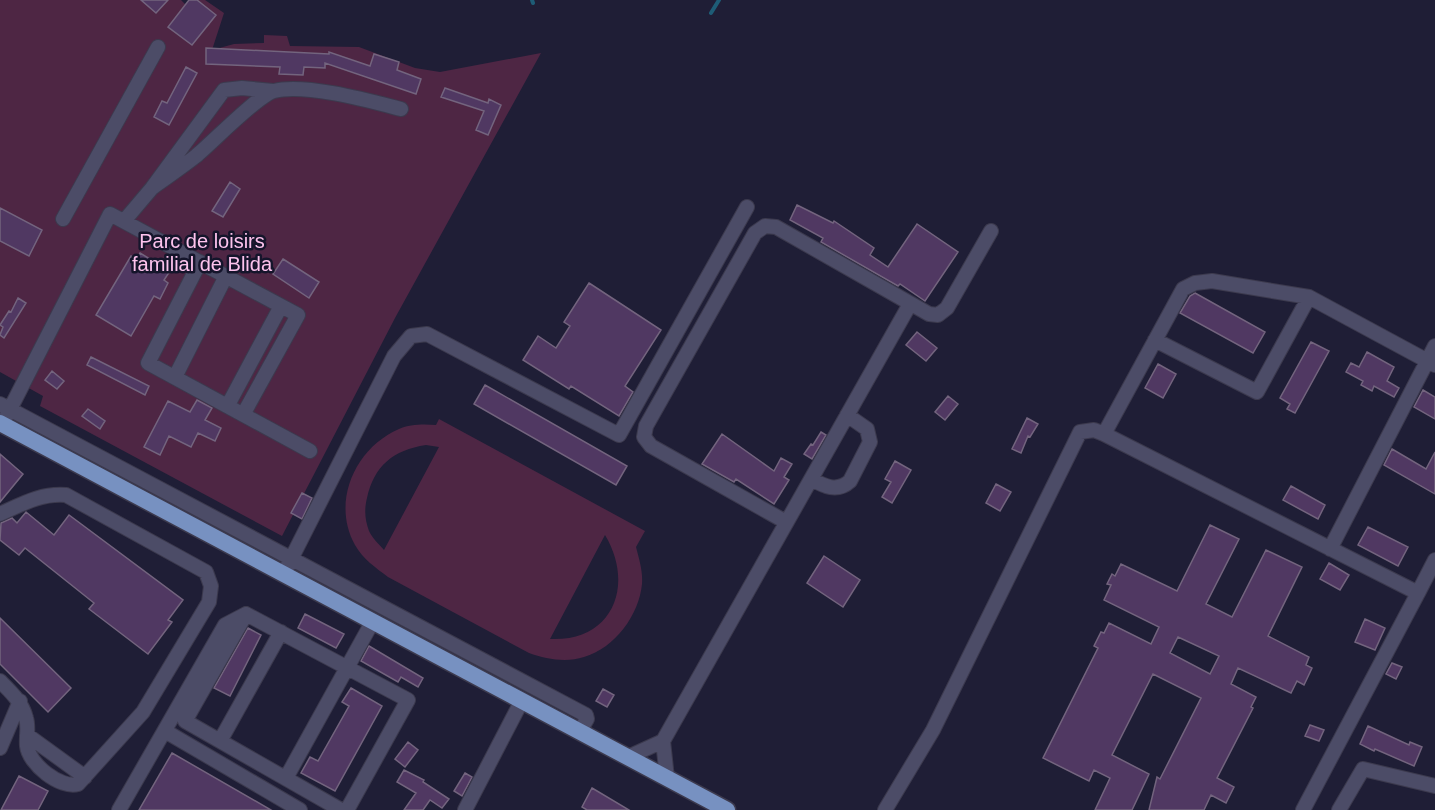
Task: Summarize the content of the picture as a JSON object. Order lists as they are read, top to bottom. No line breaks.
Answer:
{"parks":["Parc de loisirs familial de Blida"]}
